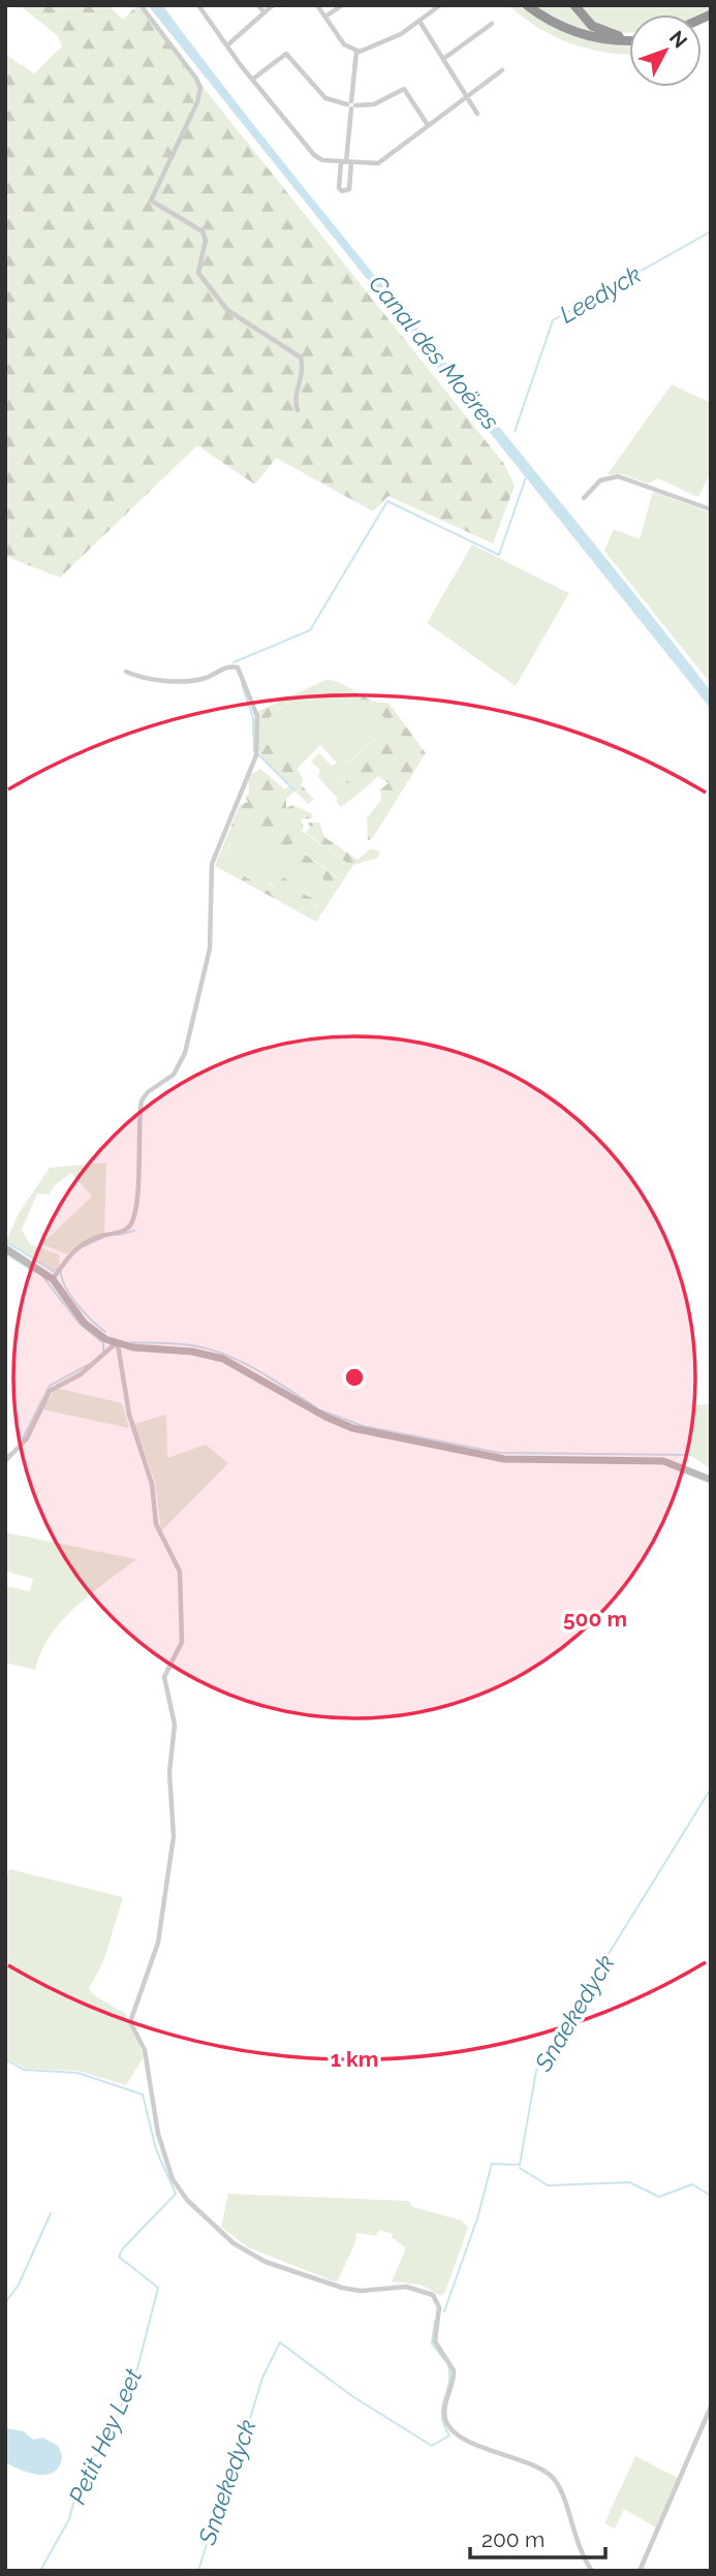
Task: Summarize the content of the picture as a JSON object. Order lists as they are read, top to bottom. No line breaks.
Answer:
{"water":["Leedyck","Canal des Moëres","Snaekedyck","Petit Hey Leet"],"scale_bar":"200 m","north":"top right","rings":["500 m","1 km"]}
